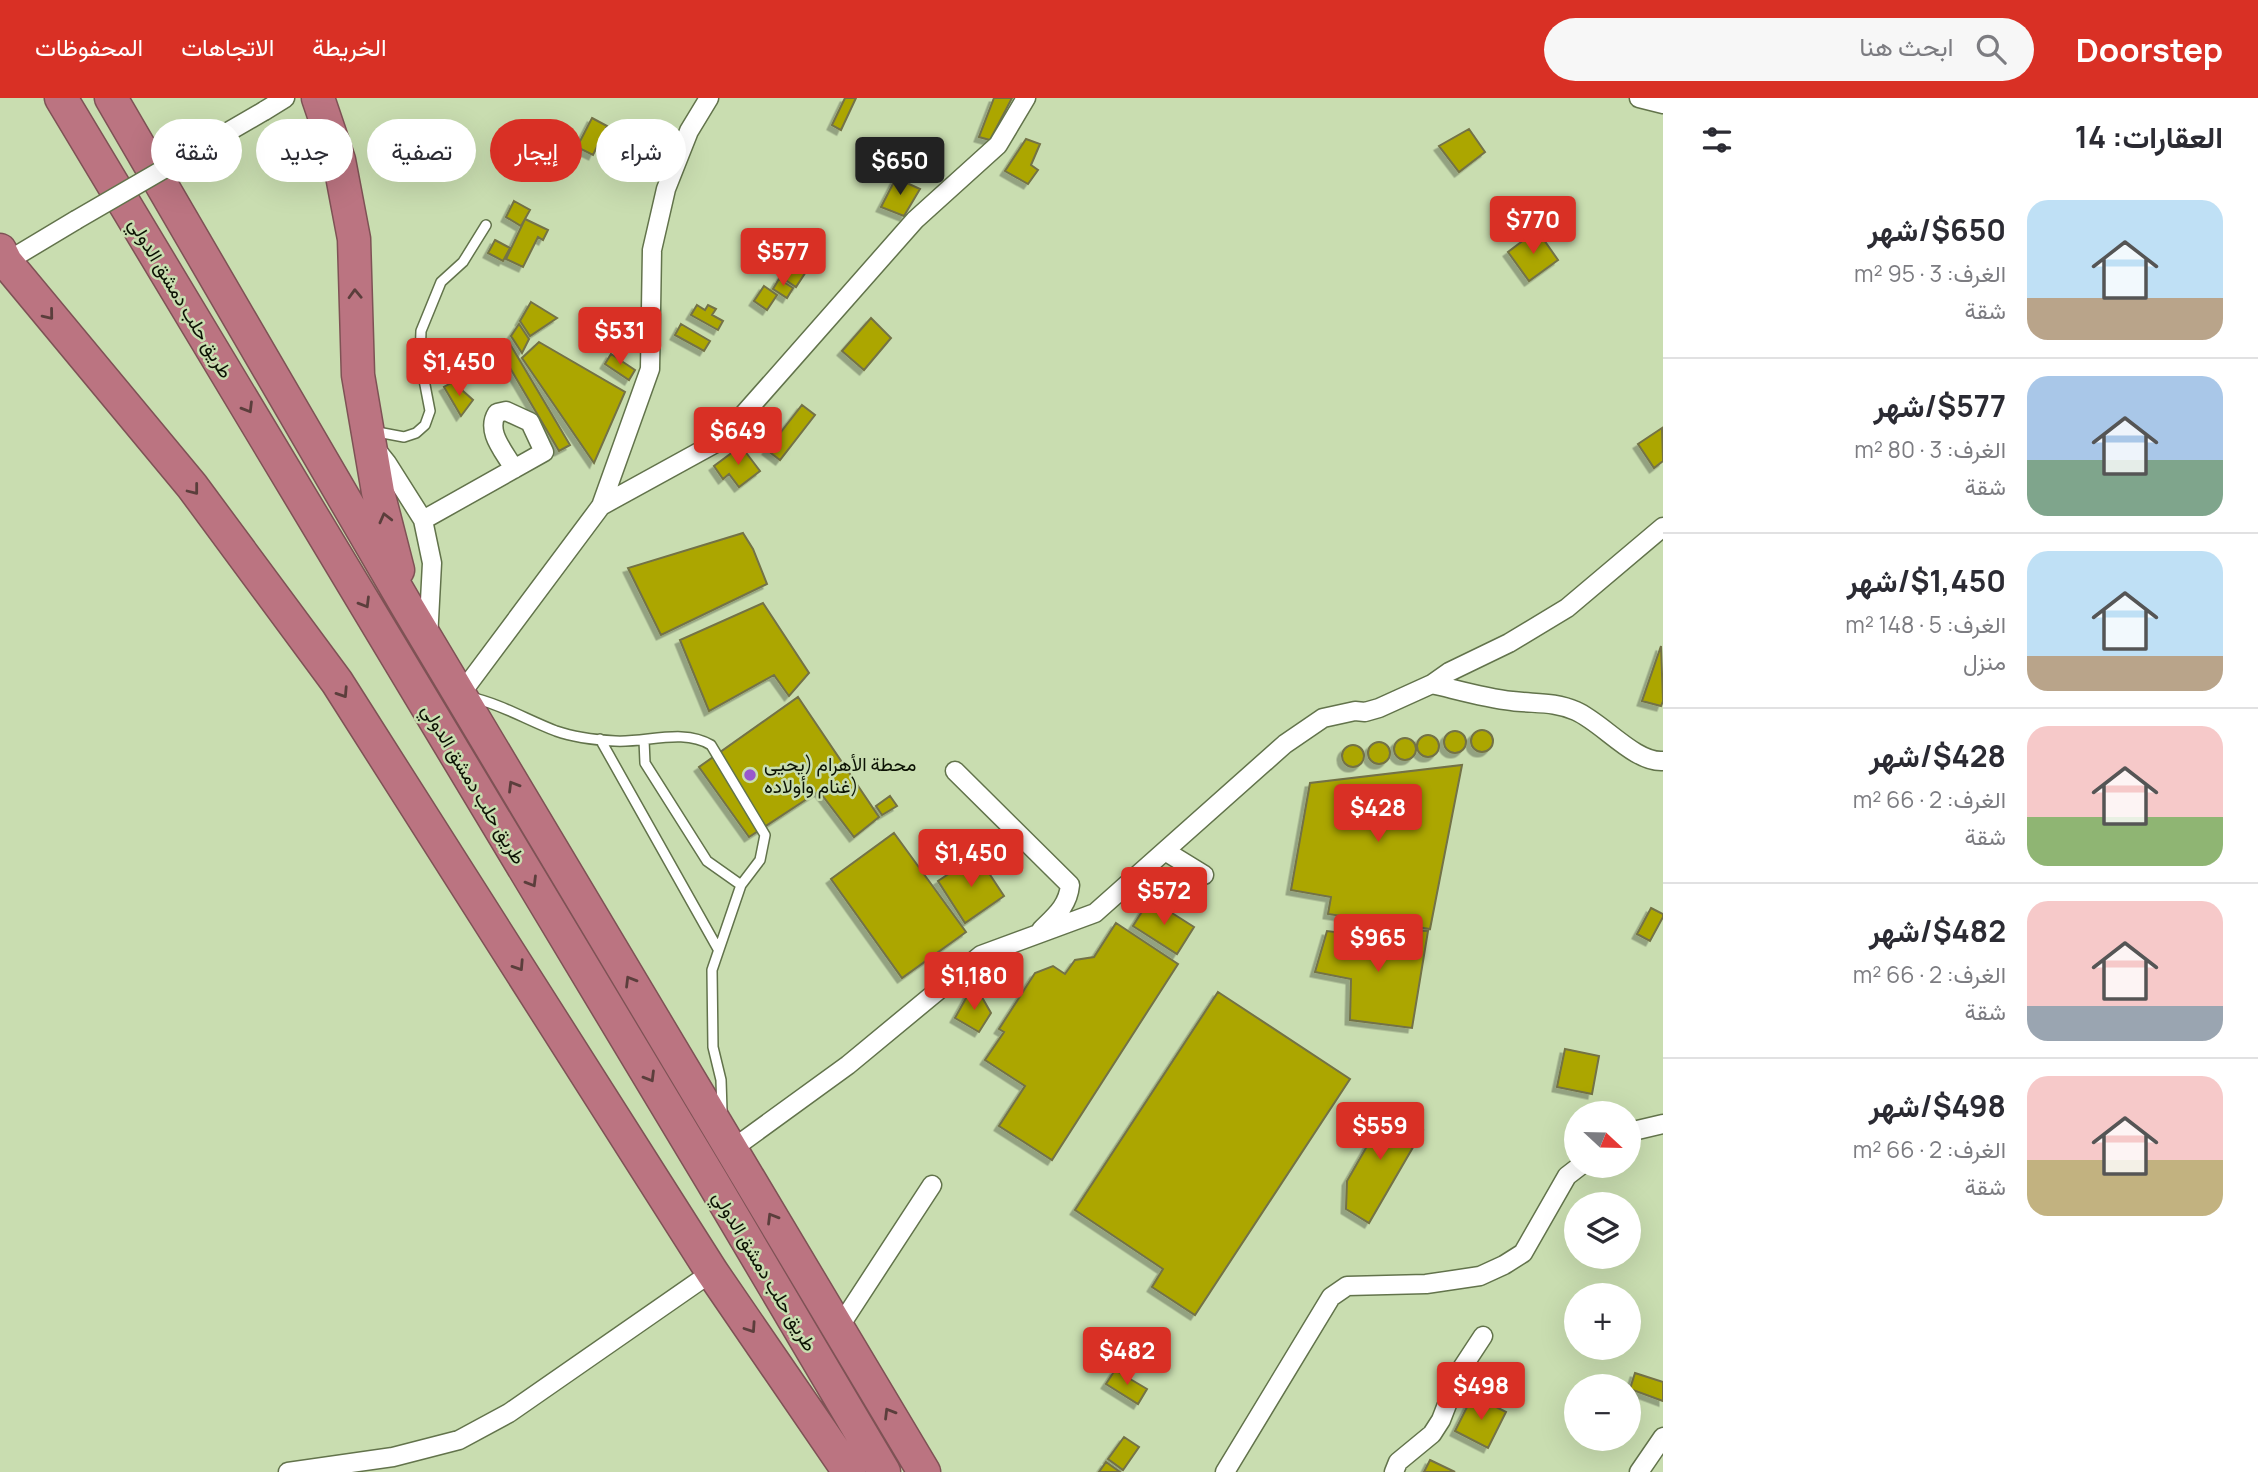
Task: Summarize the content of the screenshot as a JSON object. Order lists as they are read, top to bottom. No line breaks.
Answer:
{"streets":{"highway":["طريق حلب دمشق الدولي"]},"places":["محطة الأهرام (يحيى غنام وأولاده)"],"north":"right","page":{"header":"Doorstep","search":"ابحث هنا","nav":["الخريطة","الاتجاهات","المحفوظات"],"heading":"العقارات: 14","chip":["شراء","إيجار","تصفية","جديد","شقة"],"price":["$650","$770","$577","$531","$1,450","$649","$428","$1,450","$572","$965","$1,180","$559","$482","$498"],"list":[{"name":"$650/شهر","note":"الغرف: 3 · 95 m² · شقة"},{"name":"$577/شهر","note":"الغرف: 3 · 80 m² · شقة"},{"name":"$1,450/شهر","note":"الغرف: 5 · 148 m² · منزل"},{"name":"$428/شهر","note":"الغرف: 2 · 66 m² · شقة"},{"name":"$482/شهر","note":"الغرف: 2 · 66 m² · شقة"},{"name":"$498/شهر","note":"الغرف: 2 · 66 m² · شقة"}],"map_buttons":["+","−"]}}
